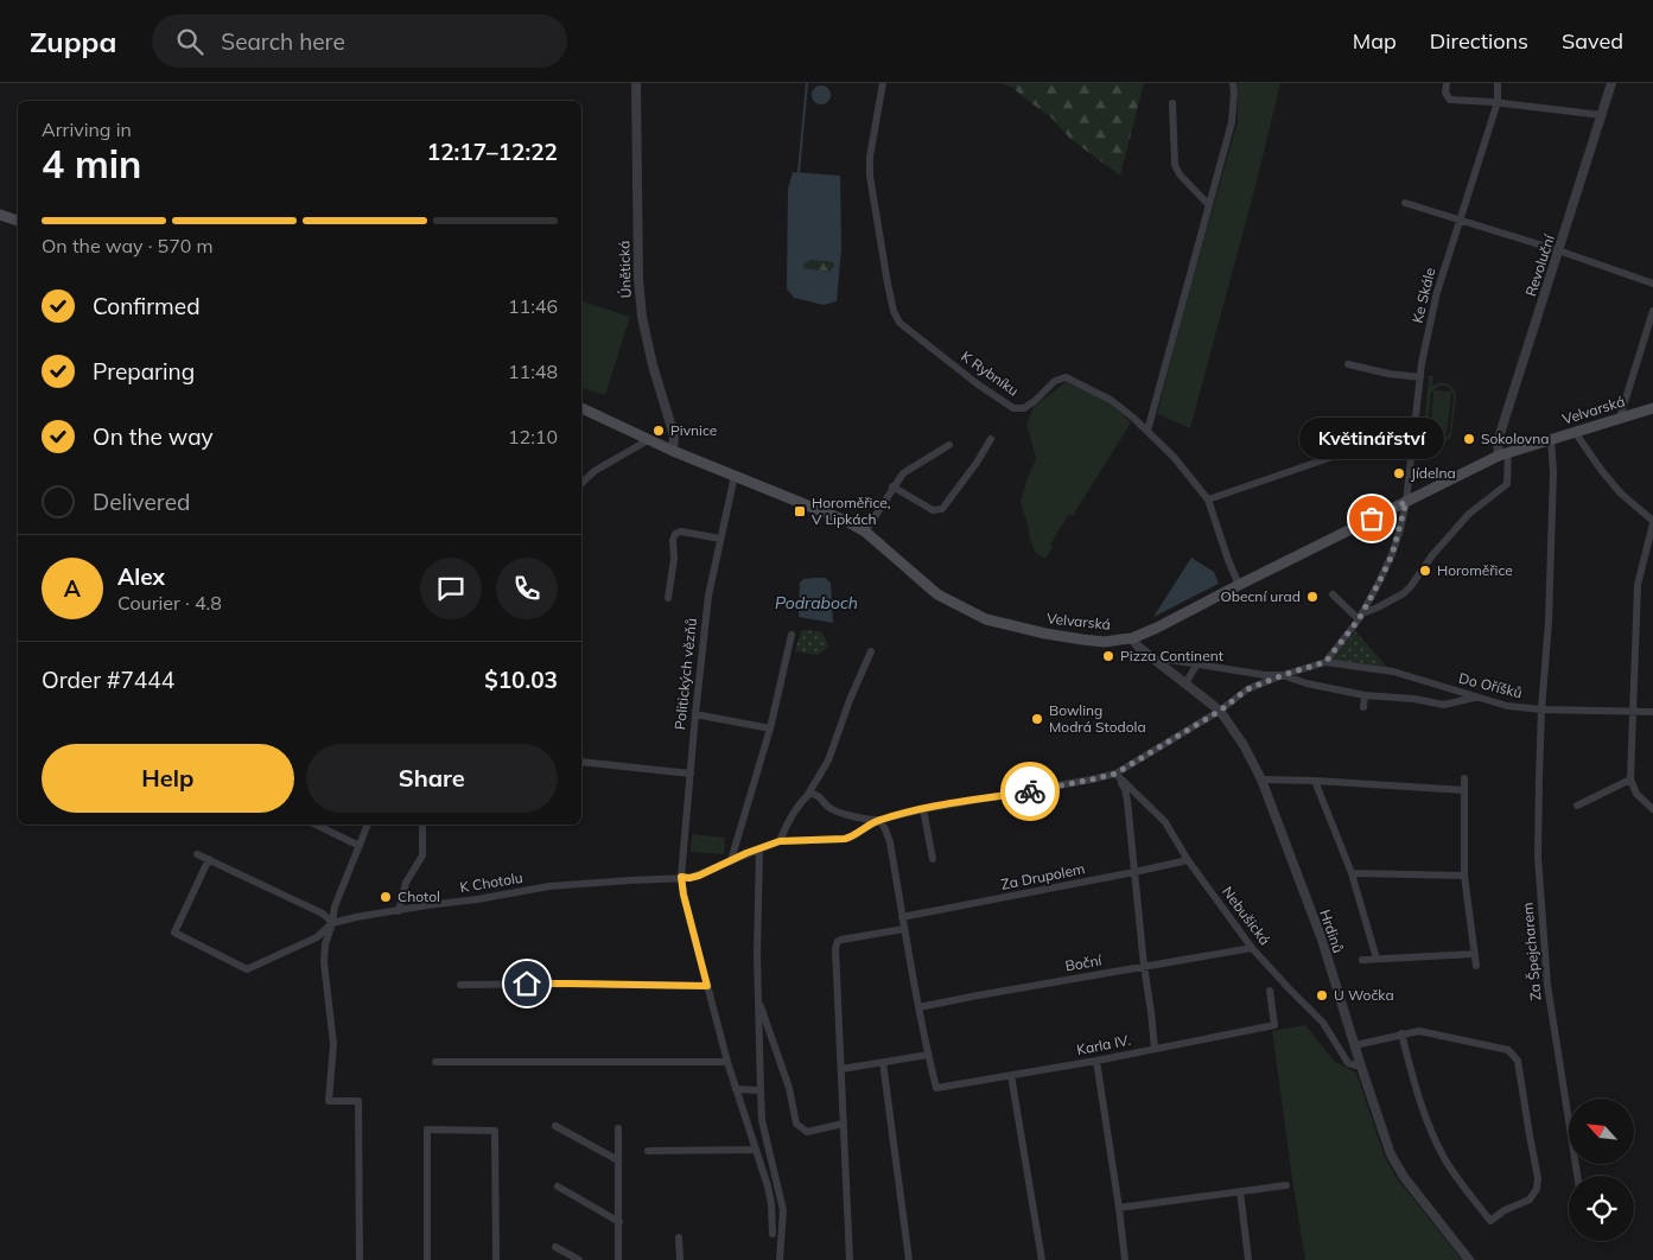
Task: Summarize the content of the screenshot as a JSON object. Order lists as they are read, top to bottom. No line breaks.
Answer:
{"streets":{"main road":["Velvarská"],"street":["Revoluční","Únětická","Ke Skále","K Rybníku","Politických vězňů","Do Oříšků","Za Drupolem","K Chotolu","Nebušická","Hrdinů","Za Špejcharem","Boční","Karla IV."]},"crossings":[["Revoluční","Velvarská"],["Únětická","Velvarská"],["Ke Skále","Velvarská"],["Ke Skále","Do Oříšků"],["K Rybníku","Velvarská"],["Velvarská","Politických vězňů"],["Velvarská","Hrdinů"],["Velvarská","Za Špejcharem"],["Politických vězňů","K Chotolu"],["Do Oříšků","Za Špejcharem"],["Za Drupolem","Nebušická"],["Nebušická","Hrdinů"],["Nebušická","Boční"]],"water":["Podraboch"],"places":{"other":["Pivnice","Sokolovna","Jídelna","Květinářství","Horoměřice","Obecní urad","Pizza Continent","Bowling Modrá Stodola","Chotol","U Wočka"],"transit":["Horoměřice, V Lipkách"]},"north":"top left","page":{"header":"Zuppa","search":"Search here","nav":["Map","Directions","Saved"],"heading":["4 min","Arriving in","12:17–12:22"],"panel":["Alex","Courier · 4.8","Order #7444","$10.03"],"bar":"On the way · 570 m","list":[["Confirmed","11:46"],["Preparing","11:48"],["On the way","12:10"],"Delivered"],"bubble":"Květinářství","round":"A","buttons":["Help","Share"]}}
